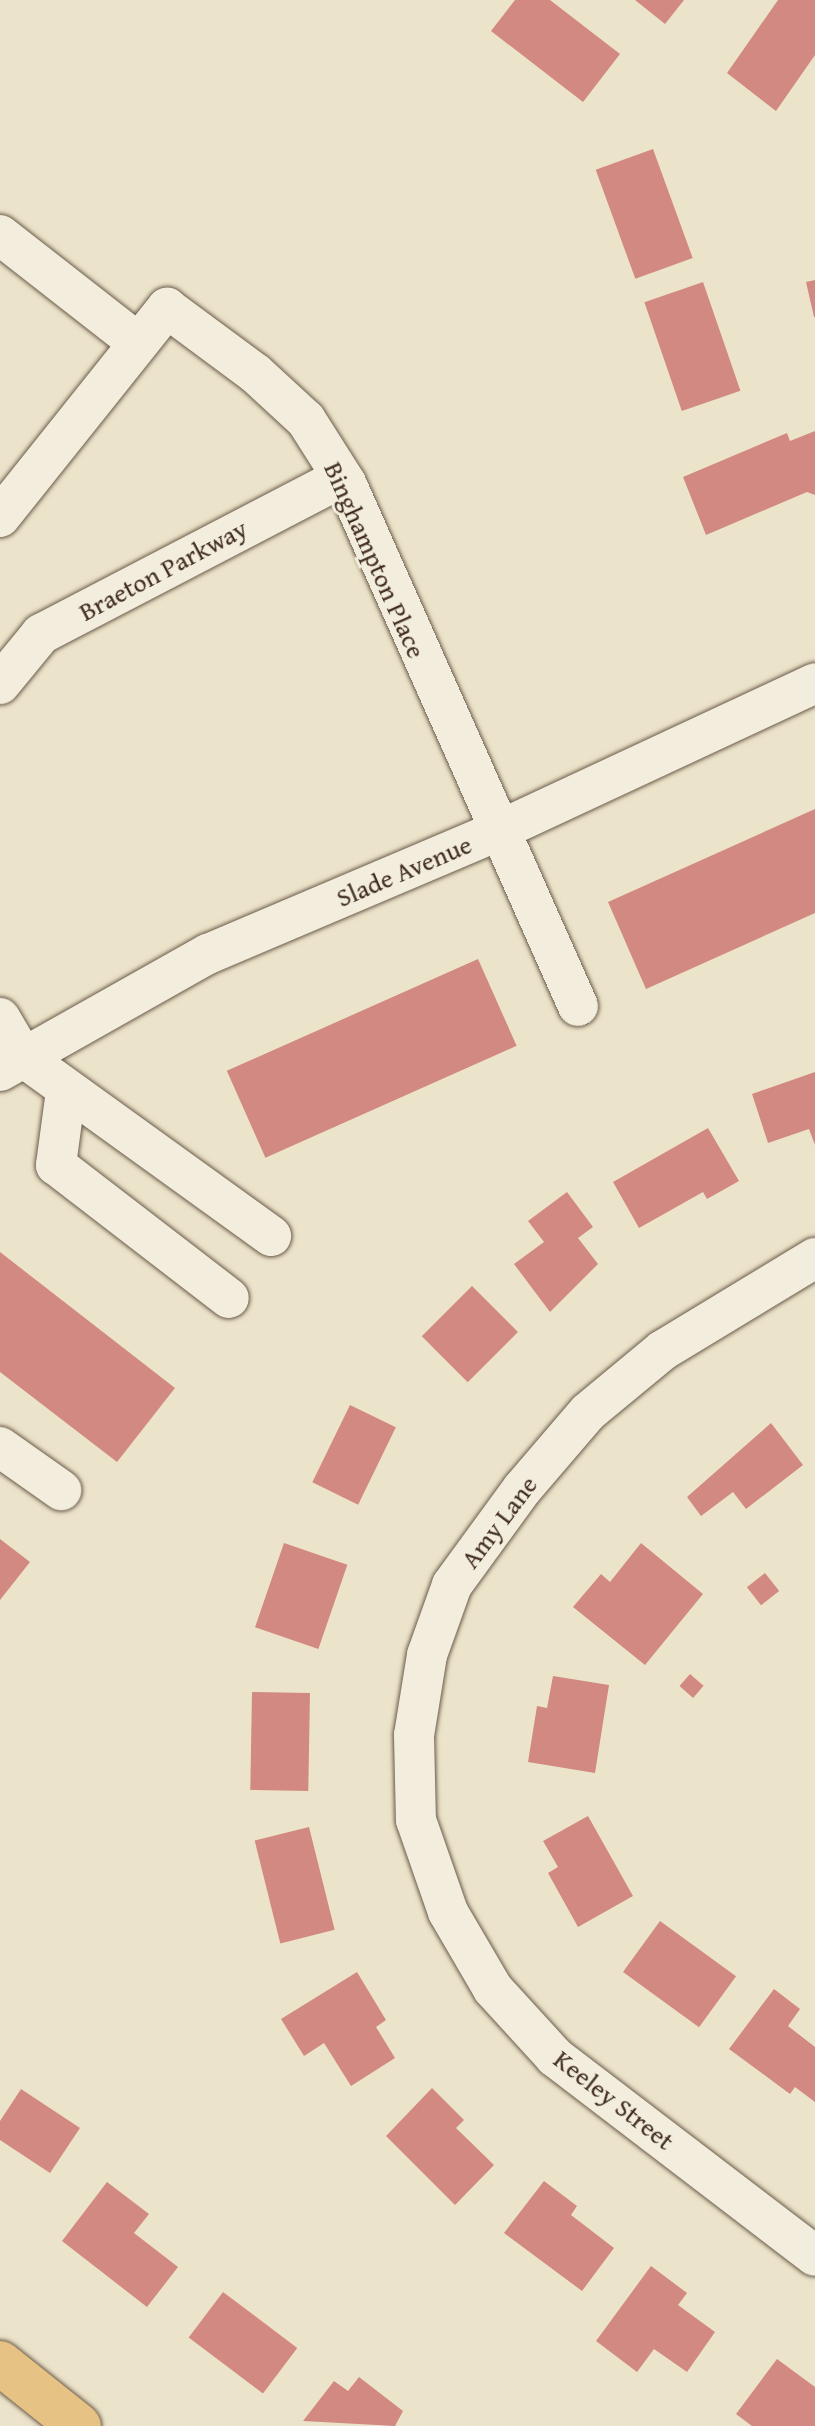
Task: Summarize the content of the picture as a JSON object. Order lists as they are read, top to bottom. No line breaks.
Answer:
{"streets":{"street":["Binghampton Place","Braeton Parkway","Slade Avenue","Amy Lane","Keeley Street"]},"crossings":[["Binghampton Place","Braeton Parkway"],["Binghampton Place","Slade Avenue"],["Amy Lane","Keeley Street"]]}
